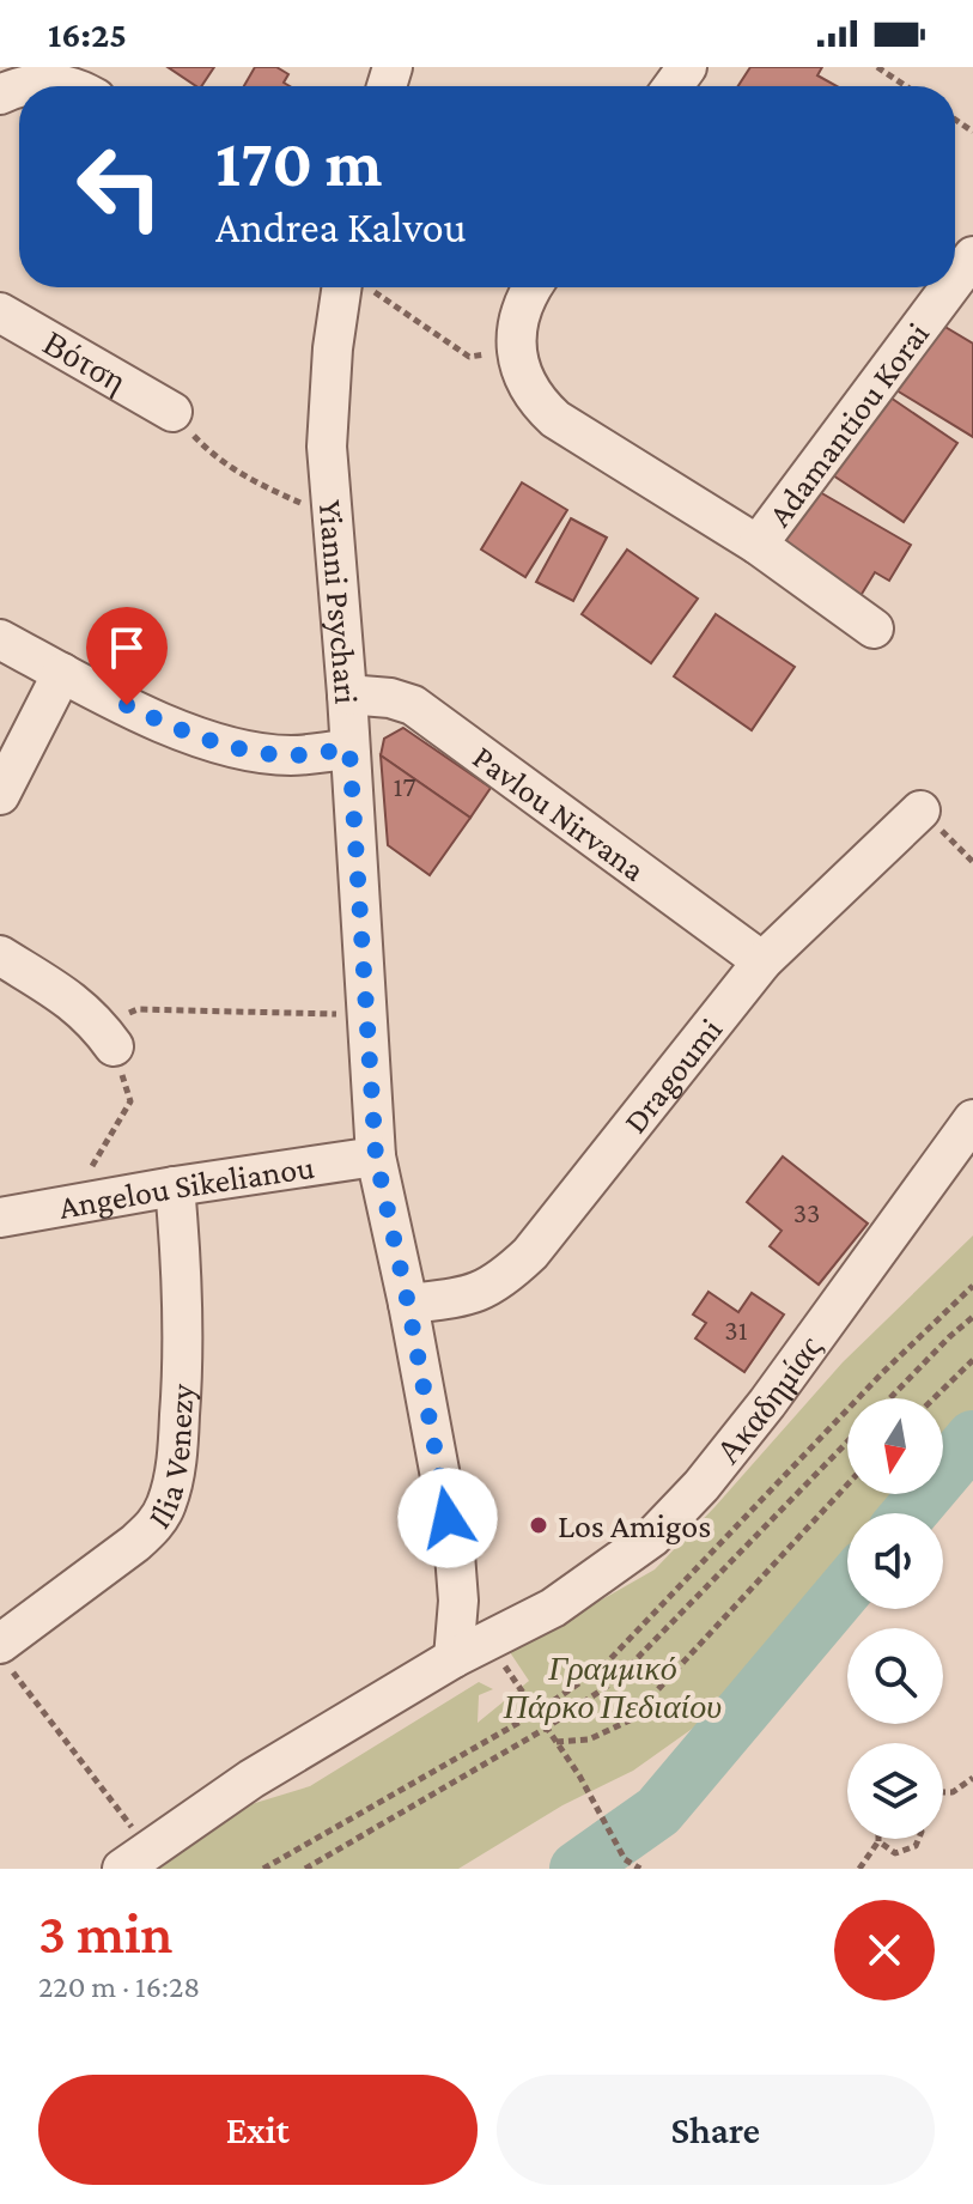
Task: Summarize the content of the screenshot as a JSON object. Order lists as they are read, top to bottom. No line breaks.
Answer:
{"streets":{"street":["Βότση","Adamantiou Korai","Yianni Psychari","Pavlou Nirvana","Dragoumi","Angelou Sikelianou","Ακαδημίας","Ilia Venezy"]},"crossings":[["Yianni Psychari","Pavlou Nirvana"],["Yianni Psychari","Dragoumi"],["Yianni Psychari","Angelou Sikelianou"],["Yianni Psychari","Ακαδημίας"],["Pavlou Nirvana","Dragoumi"],["Angelou Sikelianou","Ilia Venezy"]],"parks":["Γραμμικό Πάρκο Πεδιαίου"],"places":["Los Amigos"],"house_numbers":["17","33","31"],"north":"bottom","page":{"status":"16:25","turn":["170 m","Andrea Kalvou"],"heading":["3 min","220 m · 16:28"],"buttons":["Exit","Share"]}}
